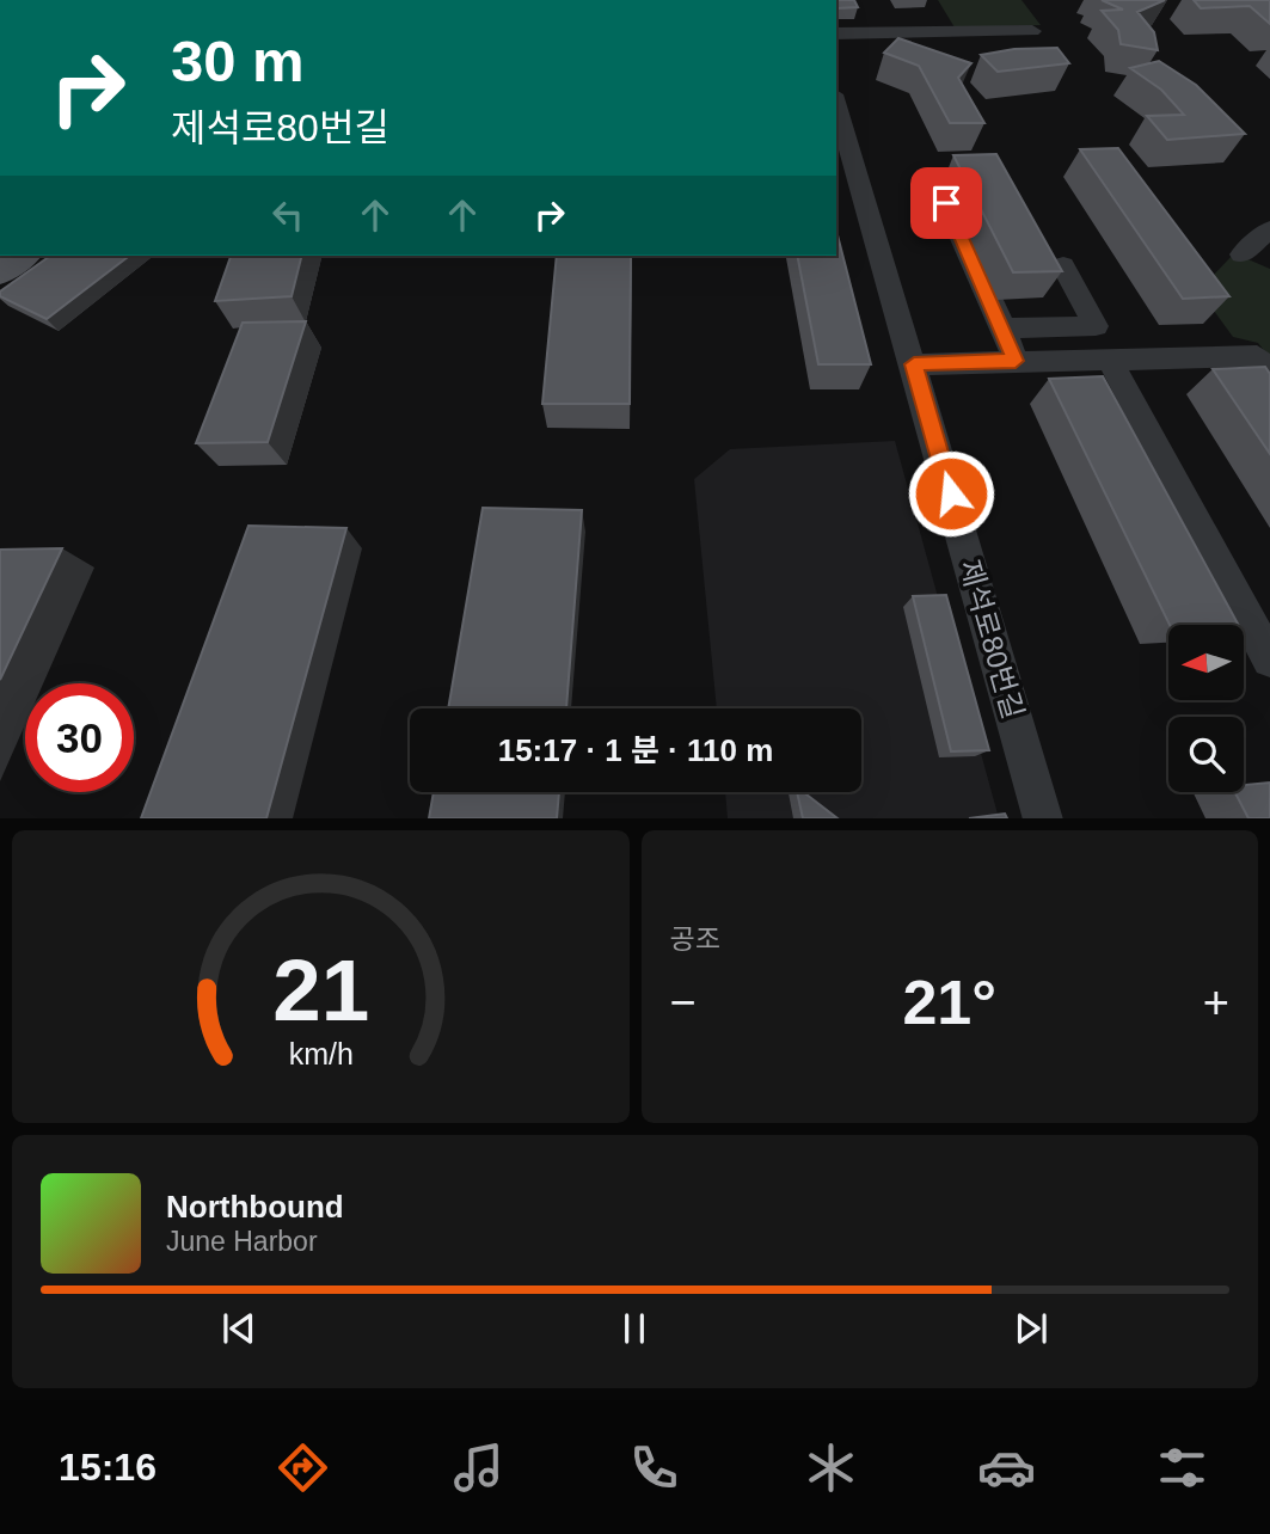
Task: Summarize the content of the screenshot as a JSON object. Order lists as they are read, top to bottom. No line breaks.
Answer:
{"streets":{"street":["제석로80번길"]},"north":"left","page":{"turn":["30 m","제석로80번길"],"limit":"30","trip":"15:17 · 1 분 · 110 m","tile":"공조","heat":["−","21°","+"],"song":["Northbound","June Harbor"],"tabs":"15:16","gauge":["21","km/h"]}}
